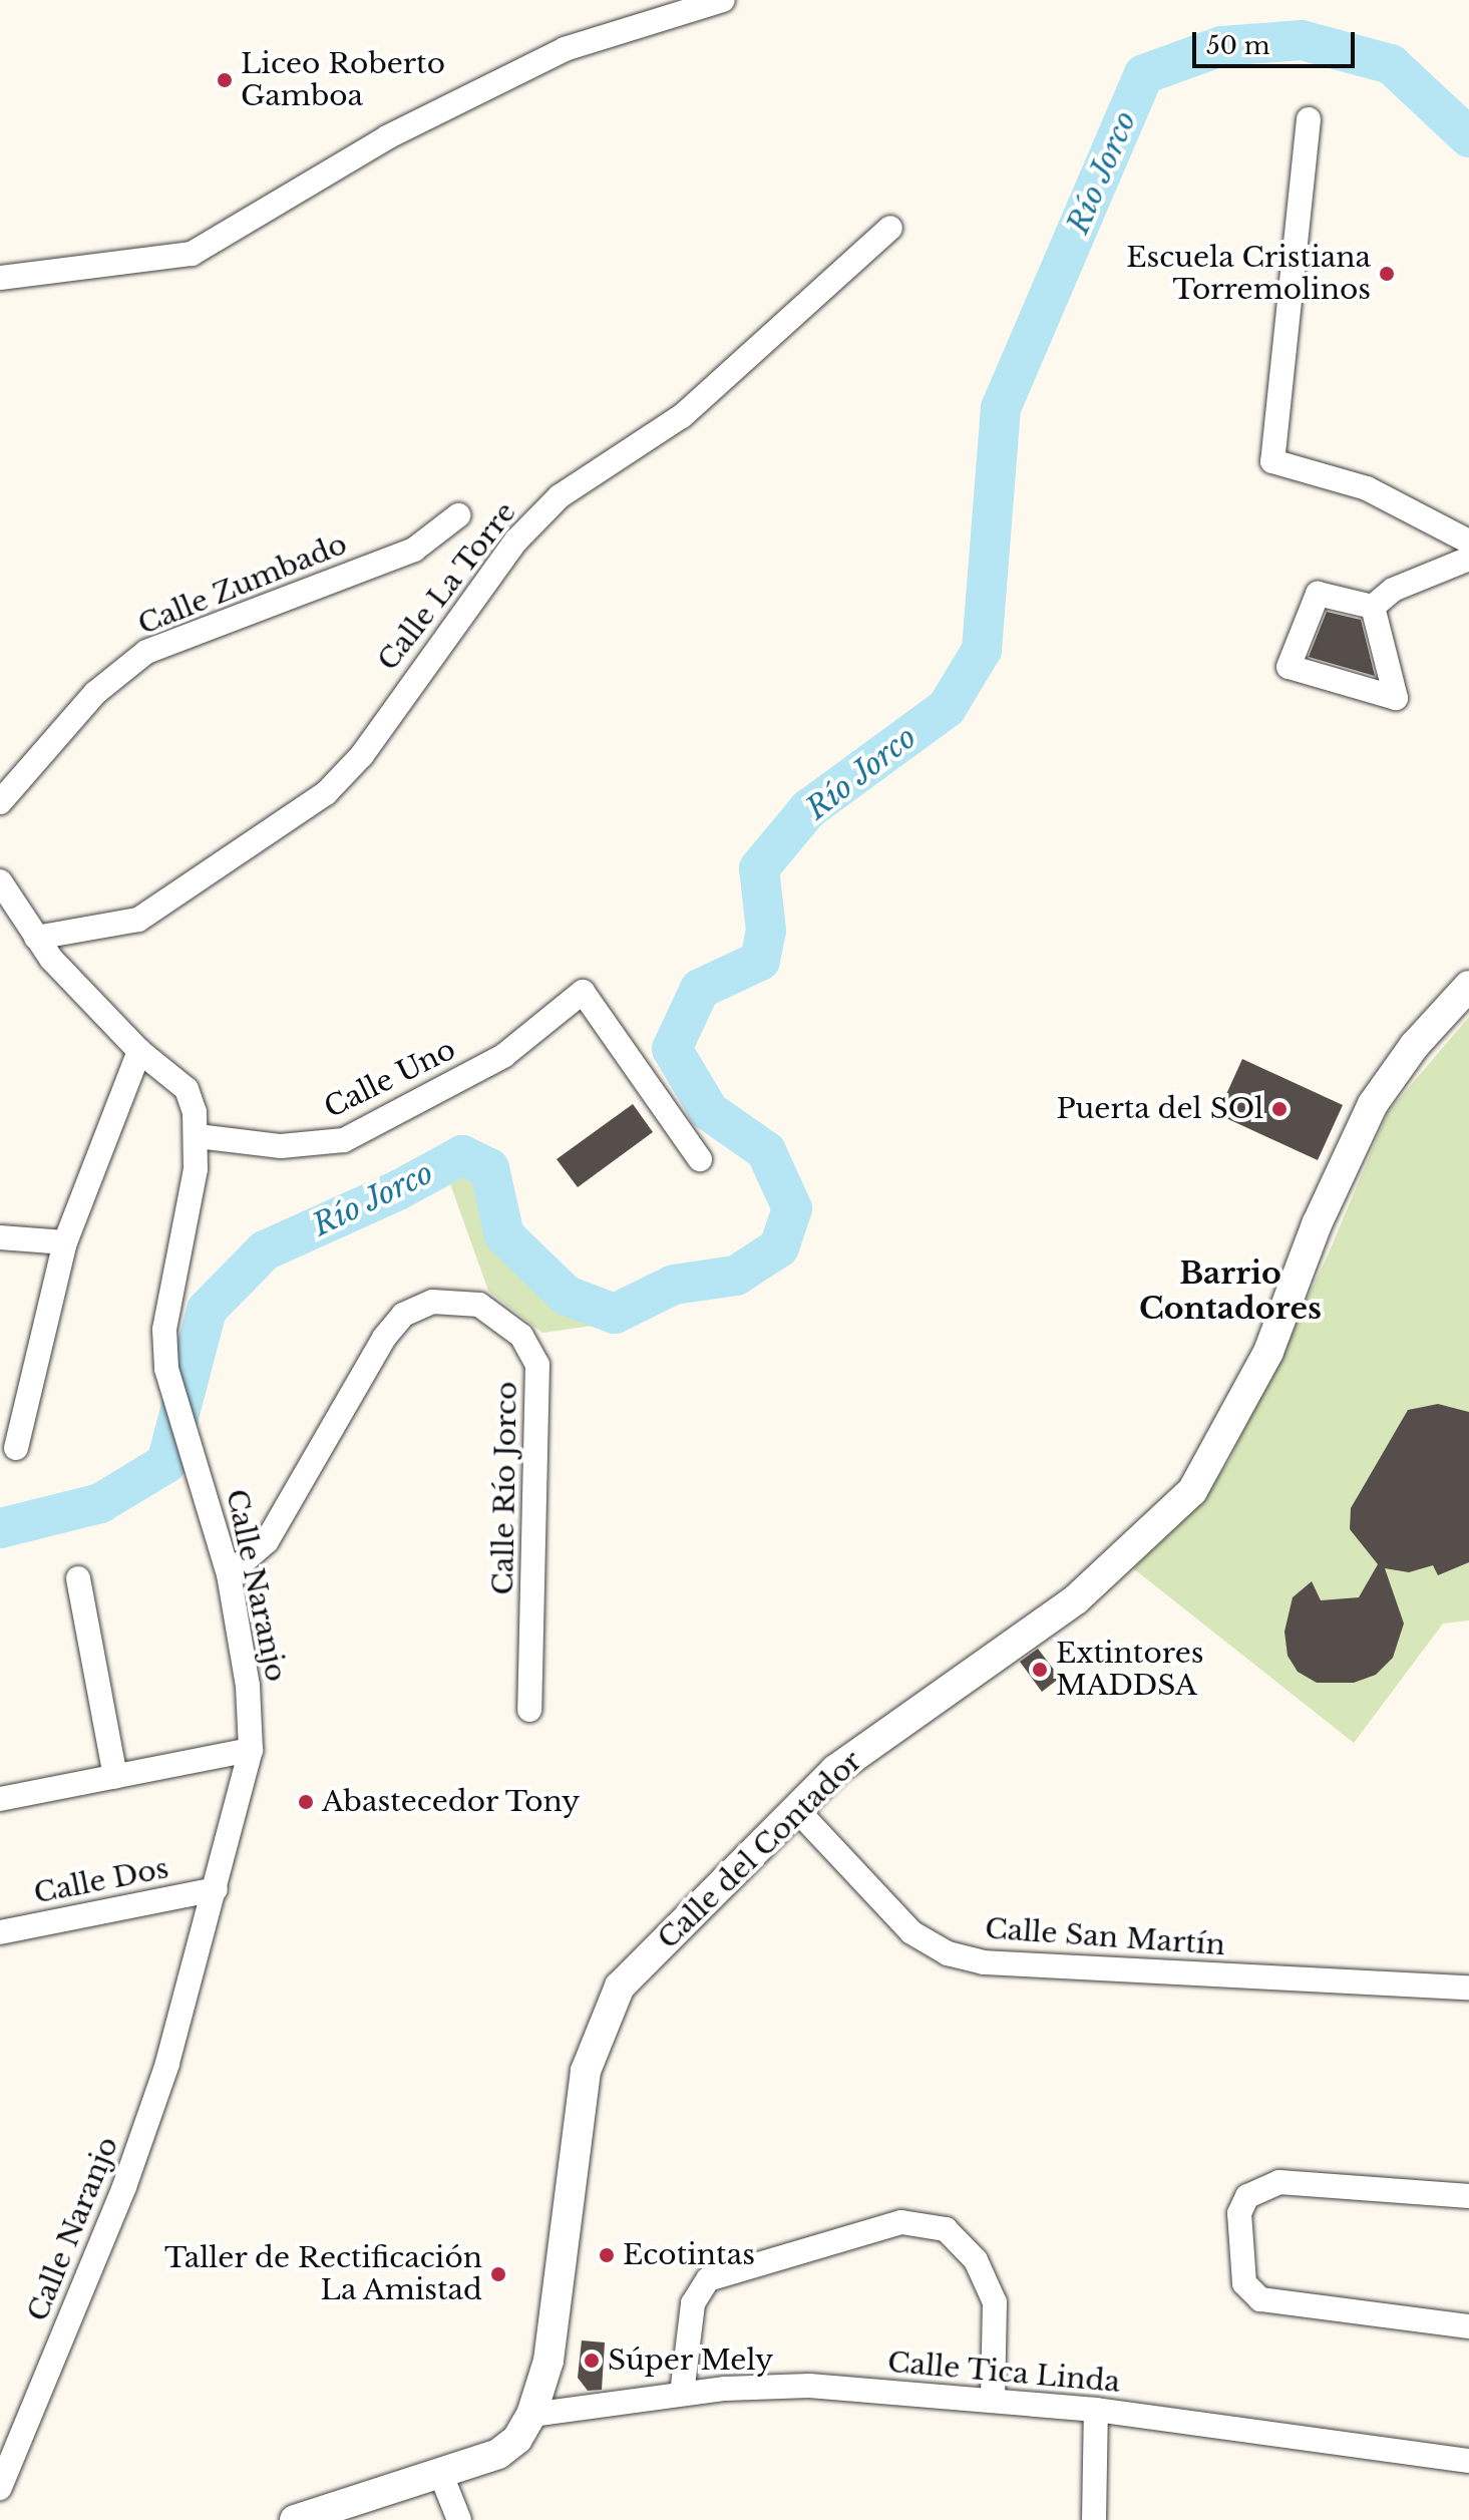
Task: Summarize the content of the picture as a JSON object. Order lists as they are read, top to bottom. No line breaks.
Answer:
{"streets":{"street":["Calle Zumbado","Calle La Torre","Calle Uno","Calle Río Jorco","Calle Naranjo","Calle del Contador","Calle Dos","Calle San Martín","Calle Tica Linda"]},"crossings":[["Calle La Torre","Calle Naranjo"],["Calle Uno","Calle Naranjo"],["Calle Río Jorco","Calle Naranjo"],["Calle Naranjo","Calle Dos"],["Calle del Contador","Calle San Martín"],["Calle del Contador","Calle Tica Linda"]],"districts":["Barrio Contadores"],"water":["Río Jorco"],"places":["Liceo Roberto Gamboa","Escuela Cristiana Torremolinos","Puerta del SOl","Extintores MADDSA","Abastecedor Tony","Ecotintas","Taller de Rectificación La Amistad","Súper Mely"],"scale_bar":"50 m"}
